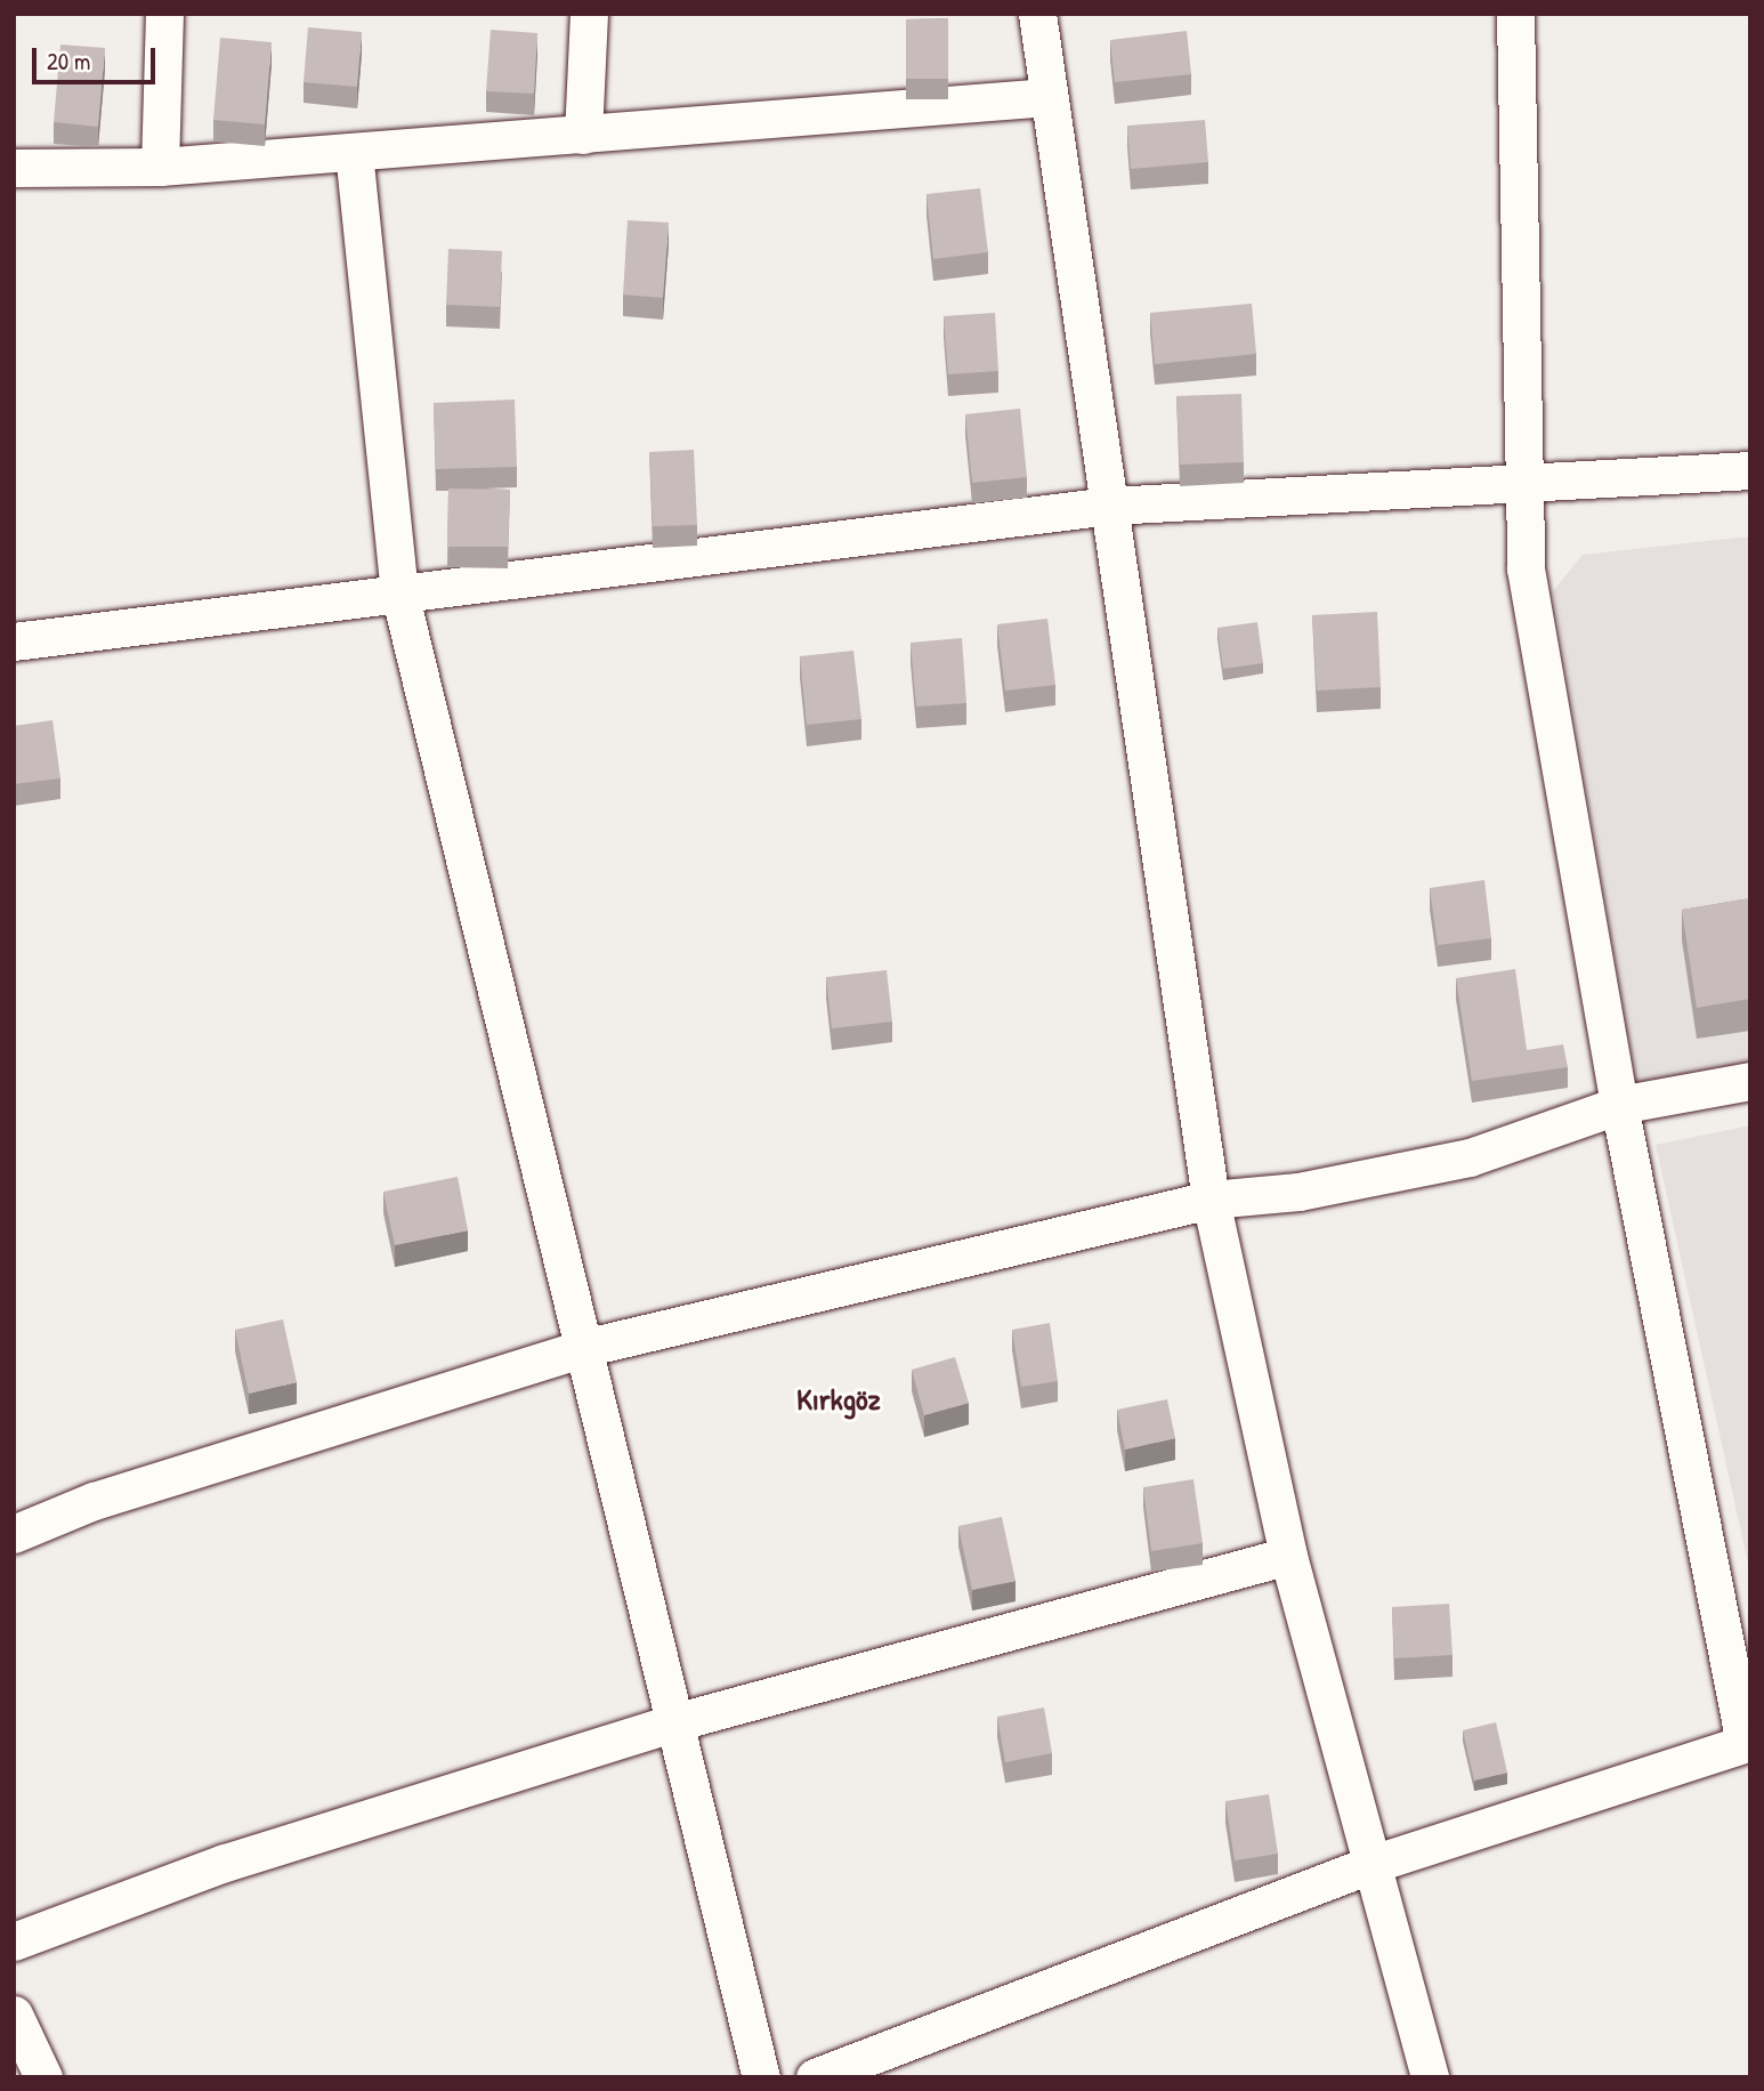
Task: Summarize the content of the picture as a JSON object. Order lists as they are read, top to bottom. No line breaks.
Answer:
{"districts":["Kırkgöz"],"scale_bar":"20 m"}
